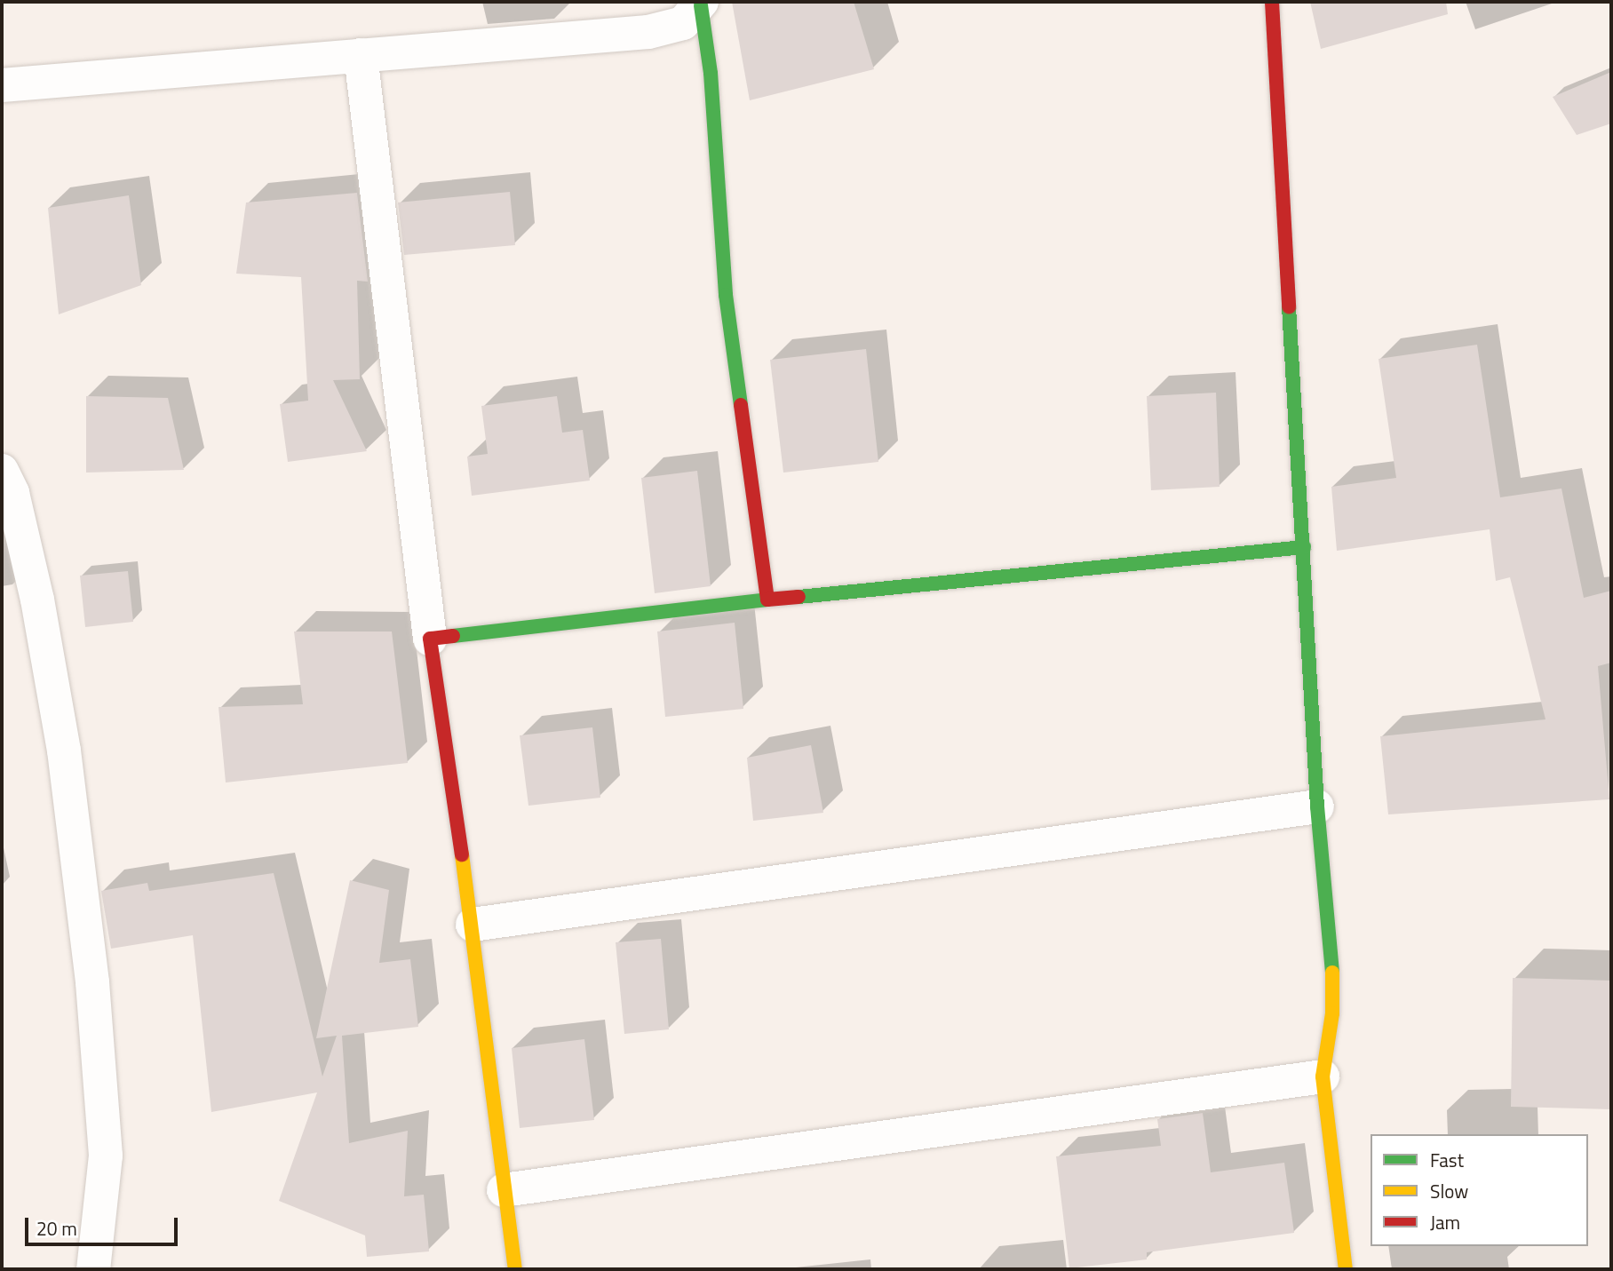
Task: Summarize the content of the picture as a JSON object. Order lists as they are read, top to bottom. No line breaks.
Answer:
{"legend":["Fast","Slow","Jam"],"scale_bar":"20 m"}
